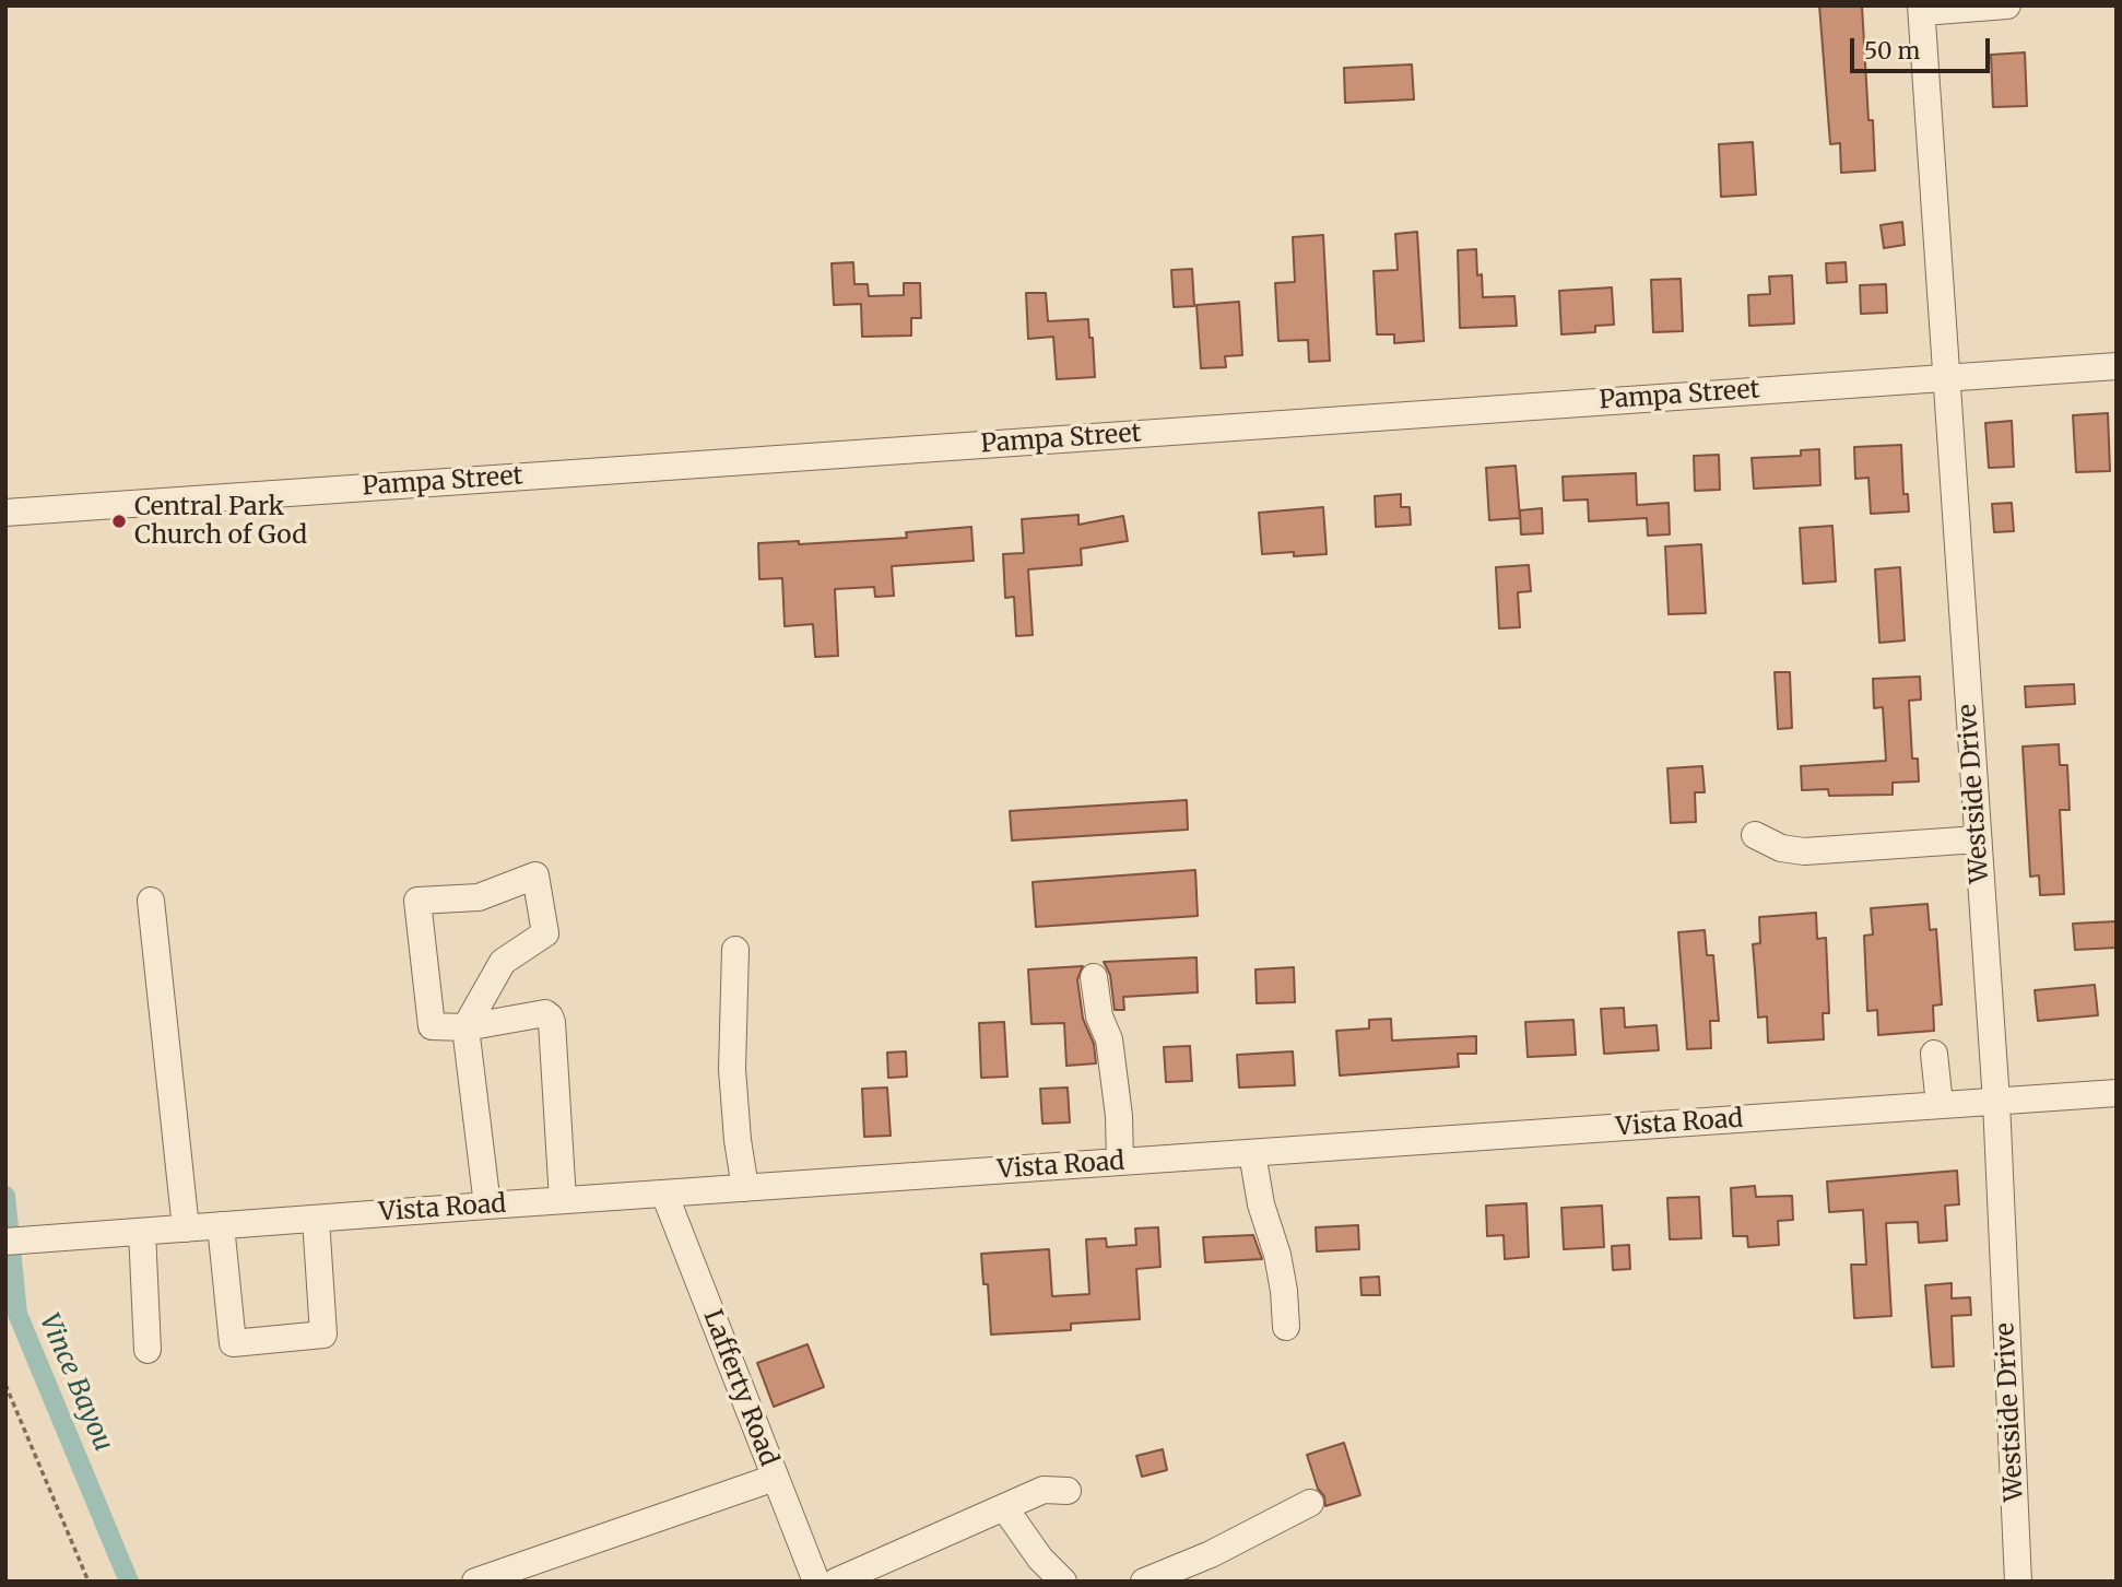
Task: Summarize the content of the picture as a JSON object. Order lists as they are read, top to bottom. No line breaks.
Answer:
{"streets":{"street":["Pampa Street","Westside Drive","Vista Road","Lafferty Road"]},"crossings":[["Pampa Street","Westside Drive"],["Westside Drive","Vista Road"],["Vista Road","Lafferty Road"]],"water":["Vince Bayou"],"places":["Central Park Church of God"],"scale_bar":"50 m"}
